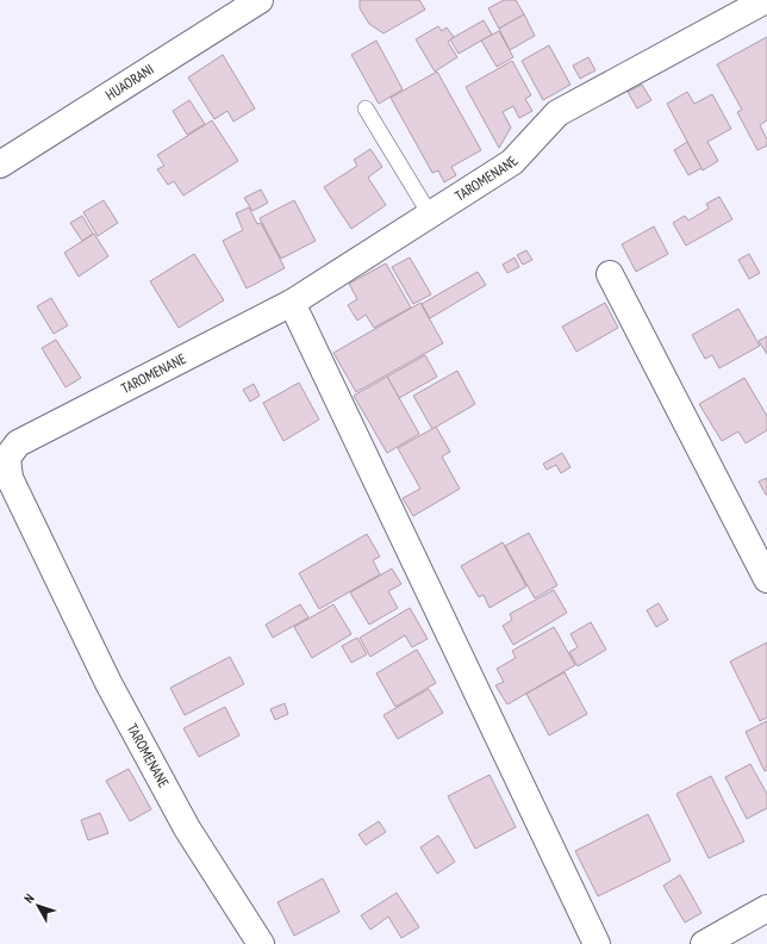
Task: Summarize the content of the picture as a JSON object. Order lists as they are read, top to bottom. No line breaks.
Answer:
{"streets":{"street":["HUAORANI","TAROMENANE"]},"north":"top left"}
